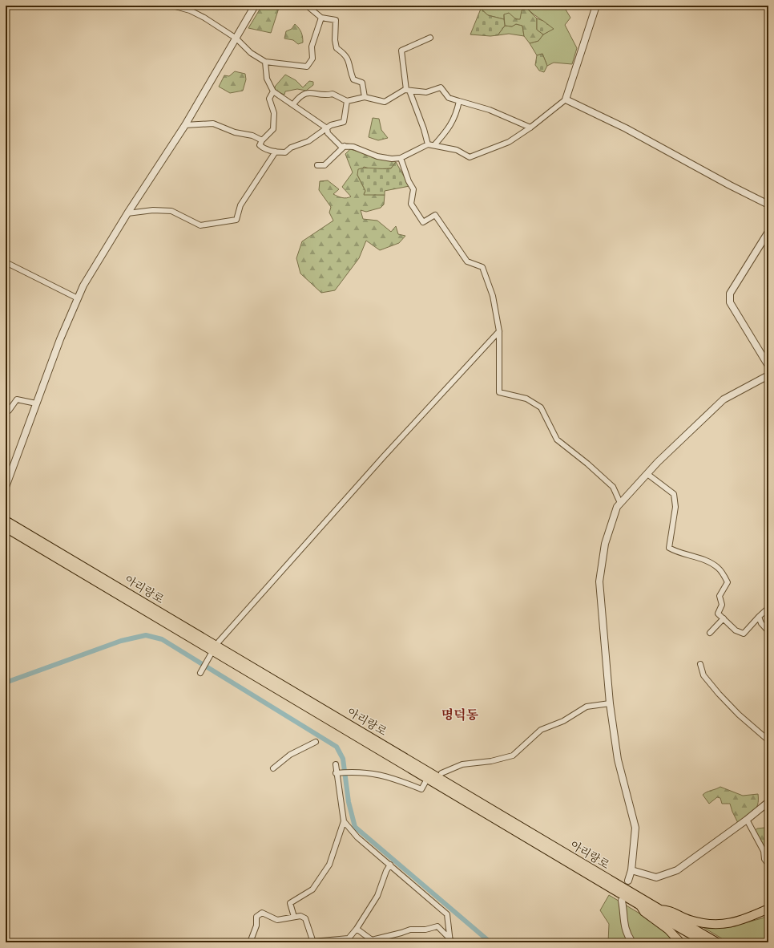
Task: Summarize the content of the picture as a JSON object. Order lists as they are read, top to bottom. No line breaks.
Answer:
{"streets":{"main road":["아리랑로"]},"districts":["명덕동"]}
